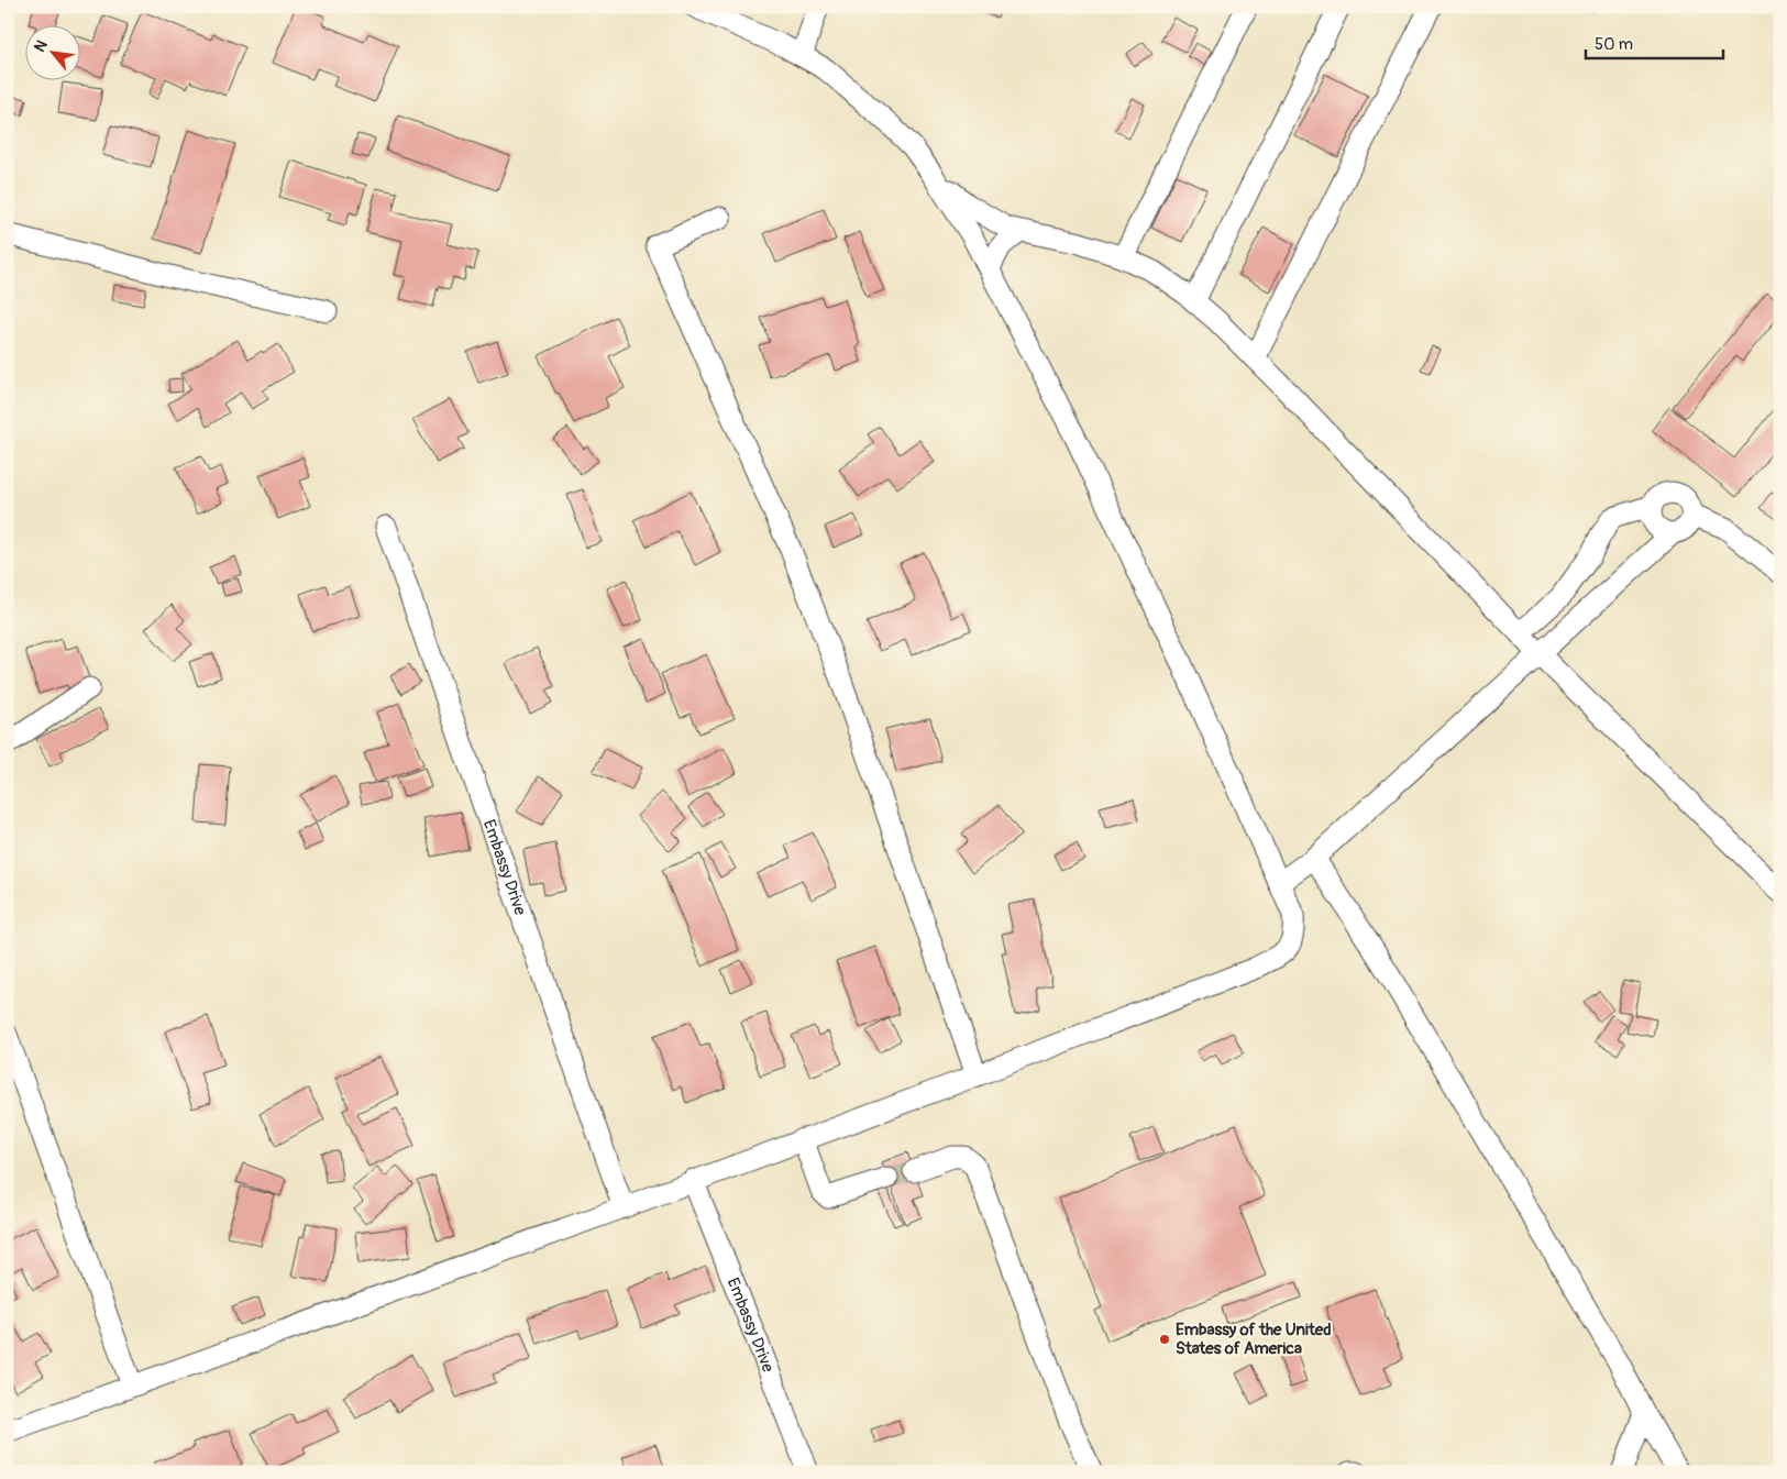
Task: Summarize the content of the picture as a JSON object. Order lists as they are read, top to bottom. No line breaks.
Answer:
{"streets":{"street":["Embassy Drive"]},"places":["Embassy of the United States of America"],"scale_bar":"50 m","north":"top left"}
